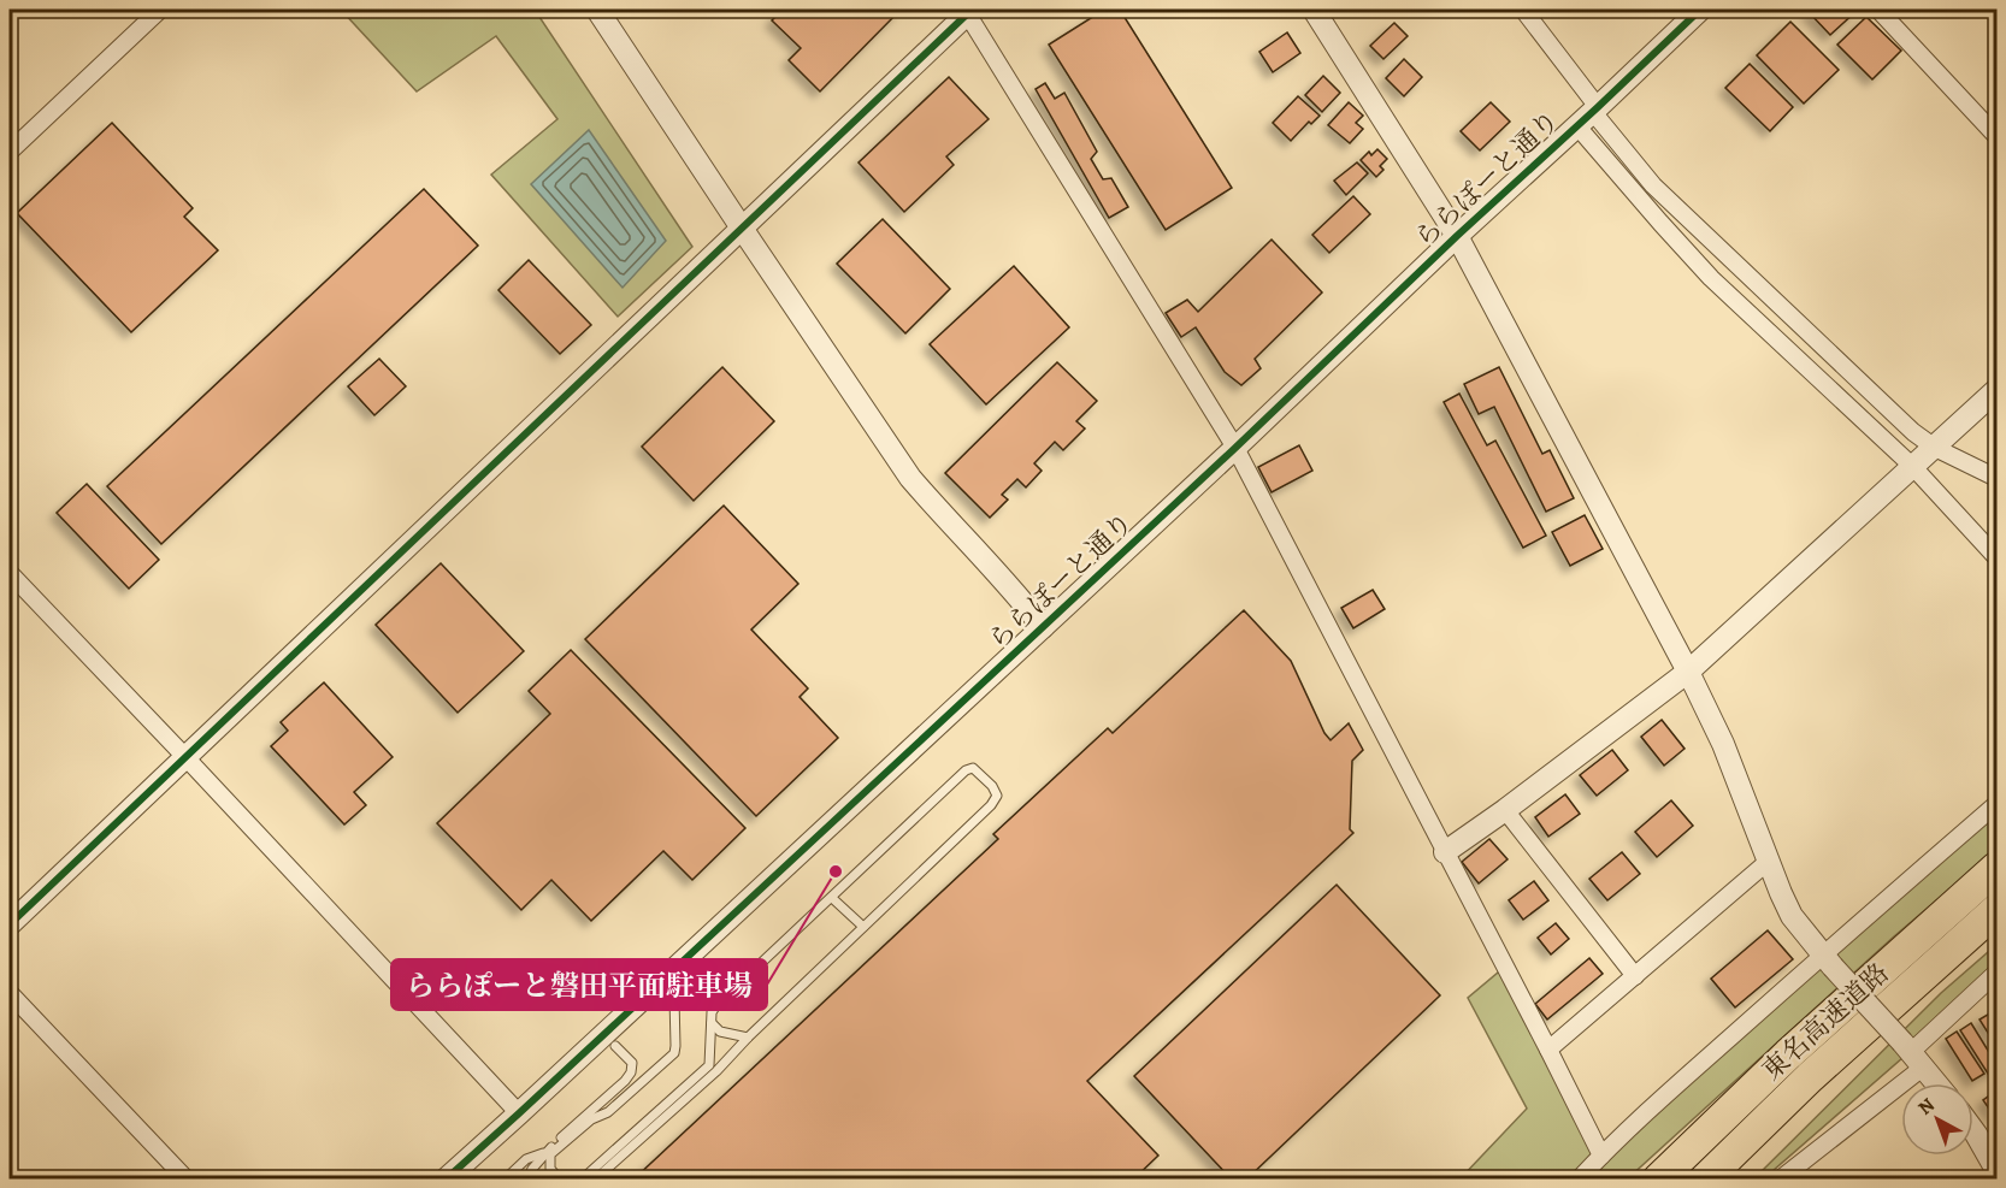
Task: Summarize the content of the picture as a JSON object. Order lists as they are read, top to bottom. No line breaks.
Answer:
{"streets":{"highway":["東名高速道路"],"street":["ららぽーと通り"]},"places":["ららぽーと磐田平面駐車場"],"north":"top left"}
